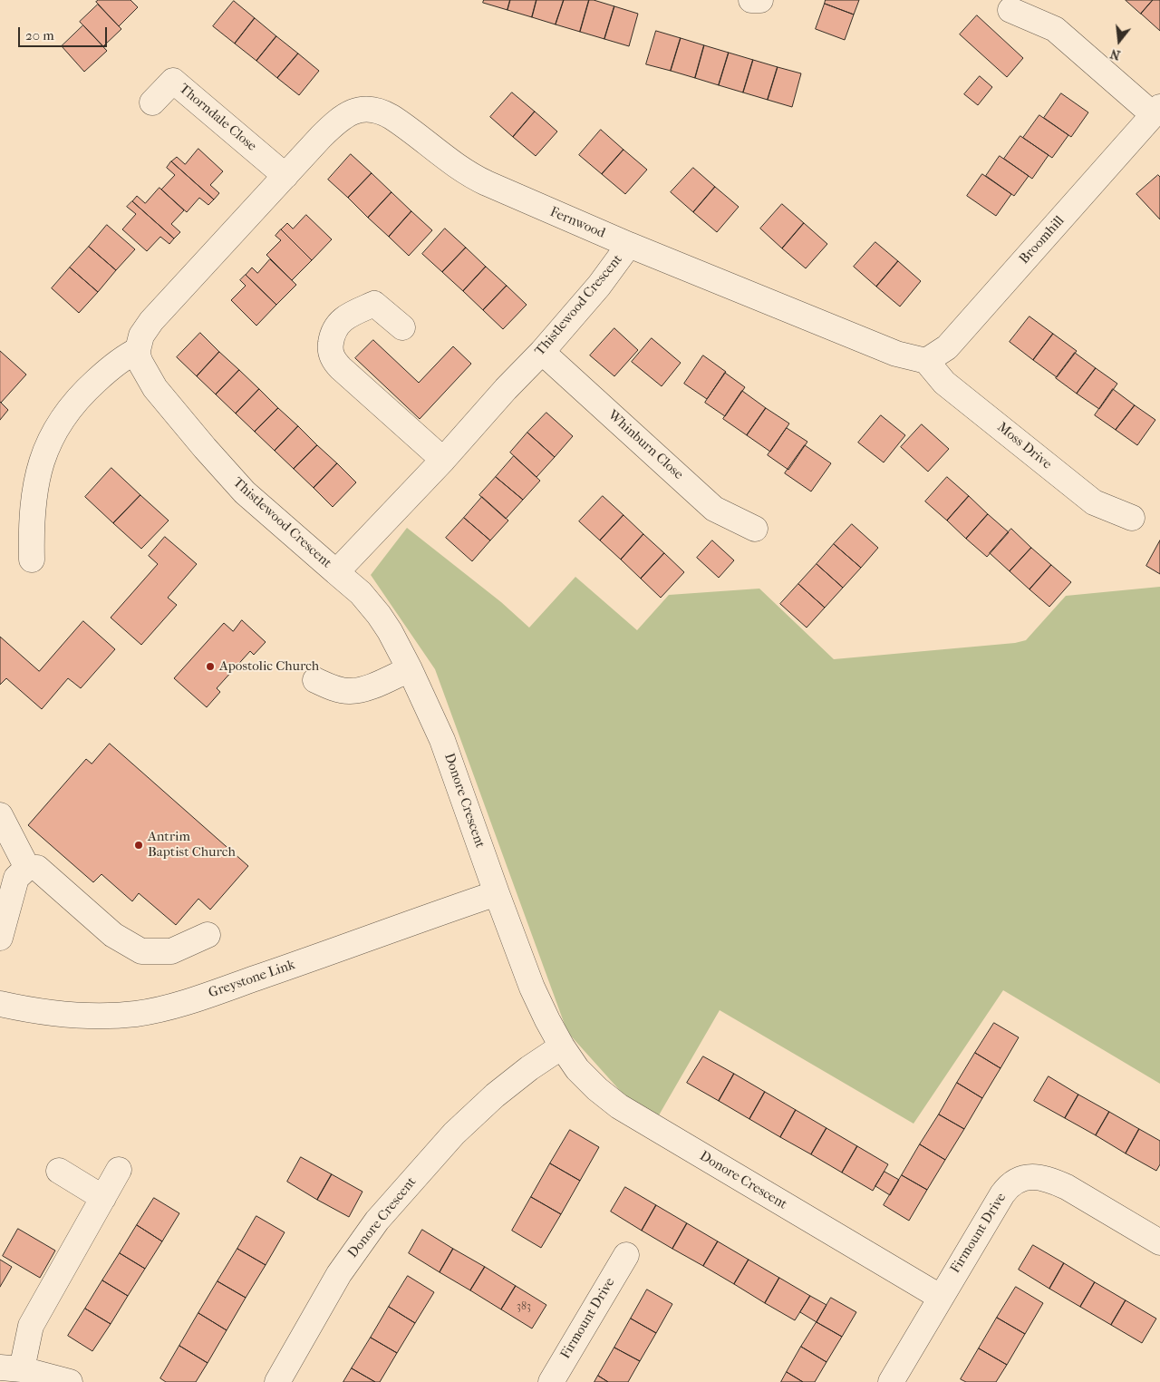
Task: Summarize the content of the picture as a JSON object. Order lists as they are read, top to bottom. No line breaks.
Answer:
{"streets":{"street":["Thorndale Close","Fernwood","Broomhill","Thistlewood Crescent","Whinburn Close","Moss Drive","Donore Crescent","Greystone Link","Firmount Drive"]},"crossings":[["Thorndale Close","Fernwood"],["Fernwood","Broomhill"],["Fernwood","Thistlewood Crescent"],["Fernwood","Moss Drive"],["Broomhill","Moss Drive"],["Thistlewood Crescent","Whinburn Close"],["Thistlewood Crescent","Donore Crescent"],["Donore Crescent","Greystone Link"],["Donore Crescent","Firmount Drive"]],"places":["Apostolic Church","Antrim Baptist Church"],"house_numbers":["383"],"scale_bar":"20 m","north":"bottom"}
